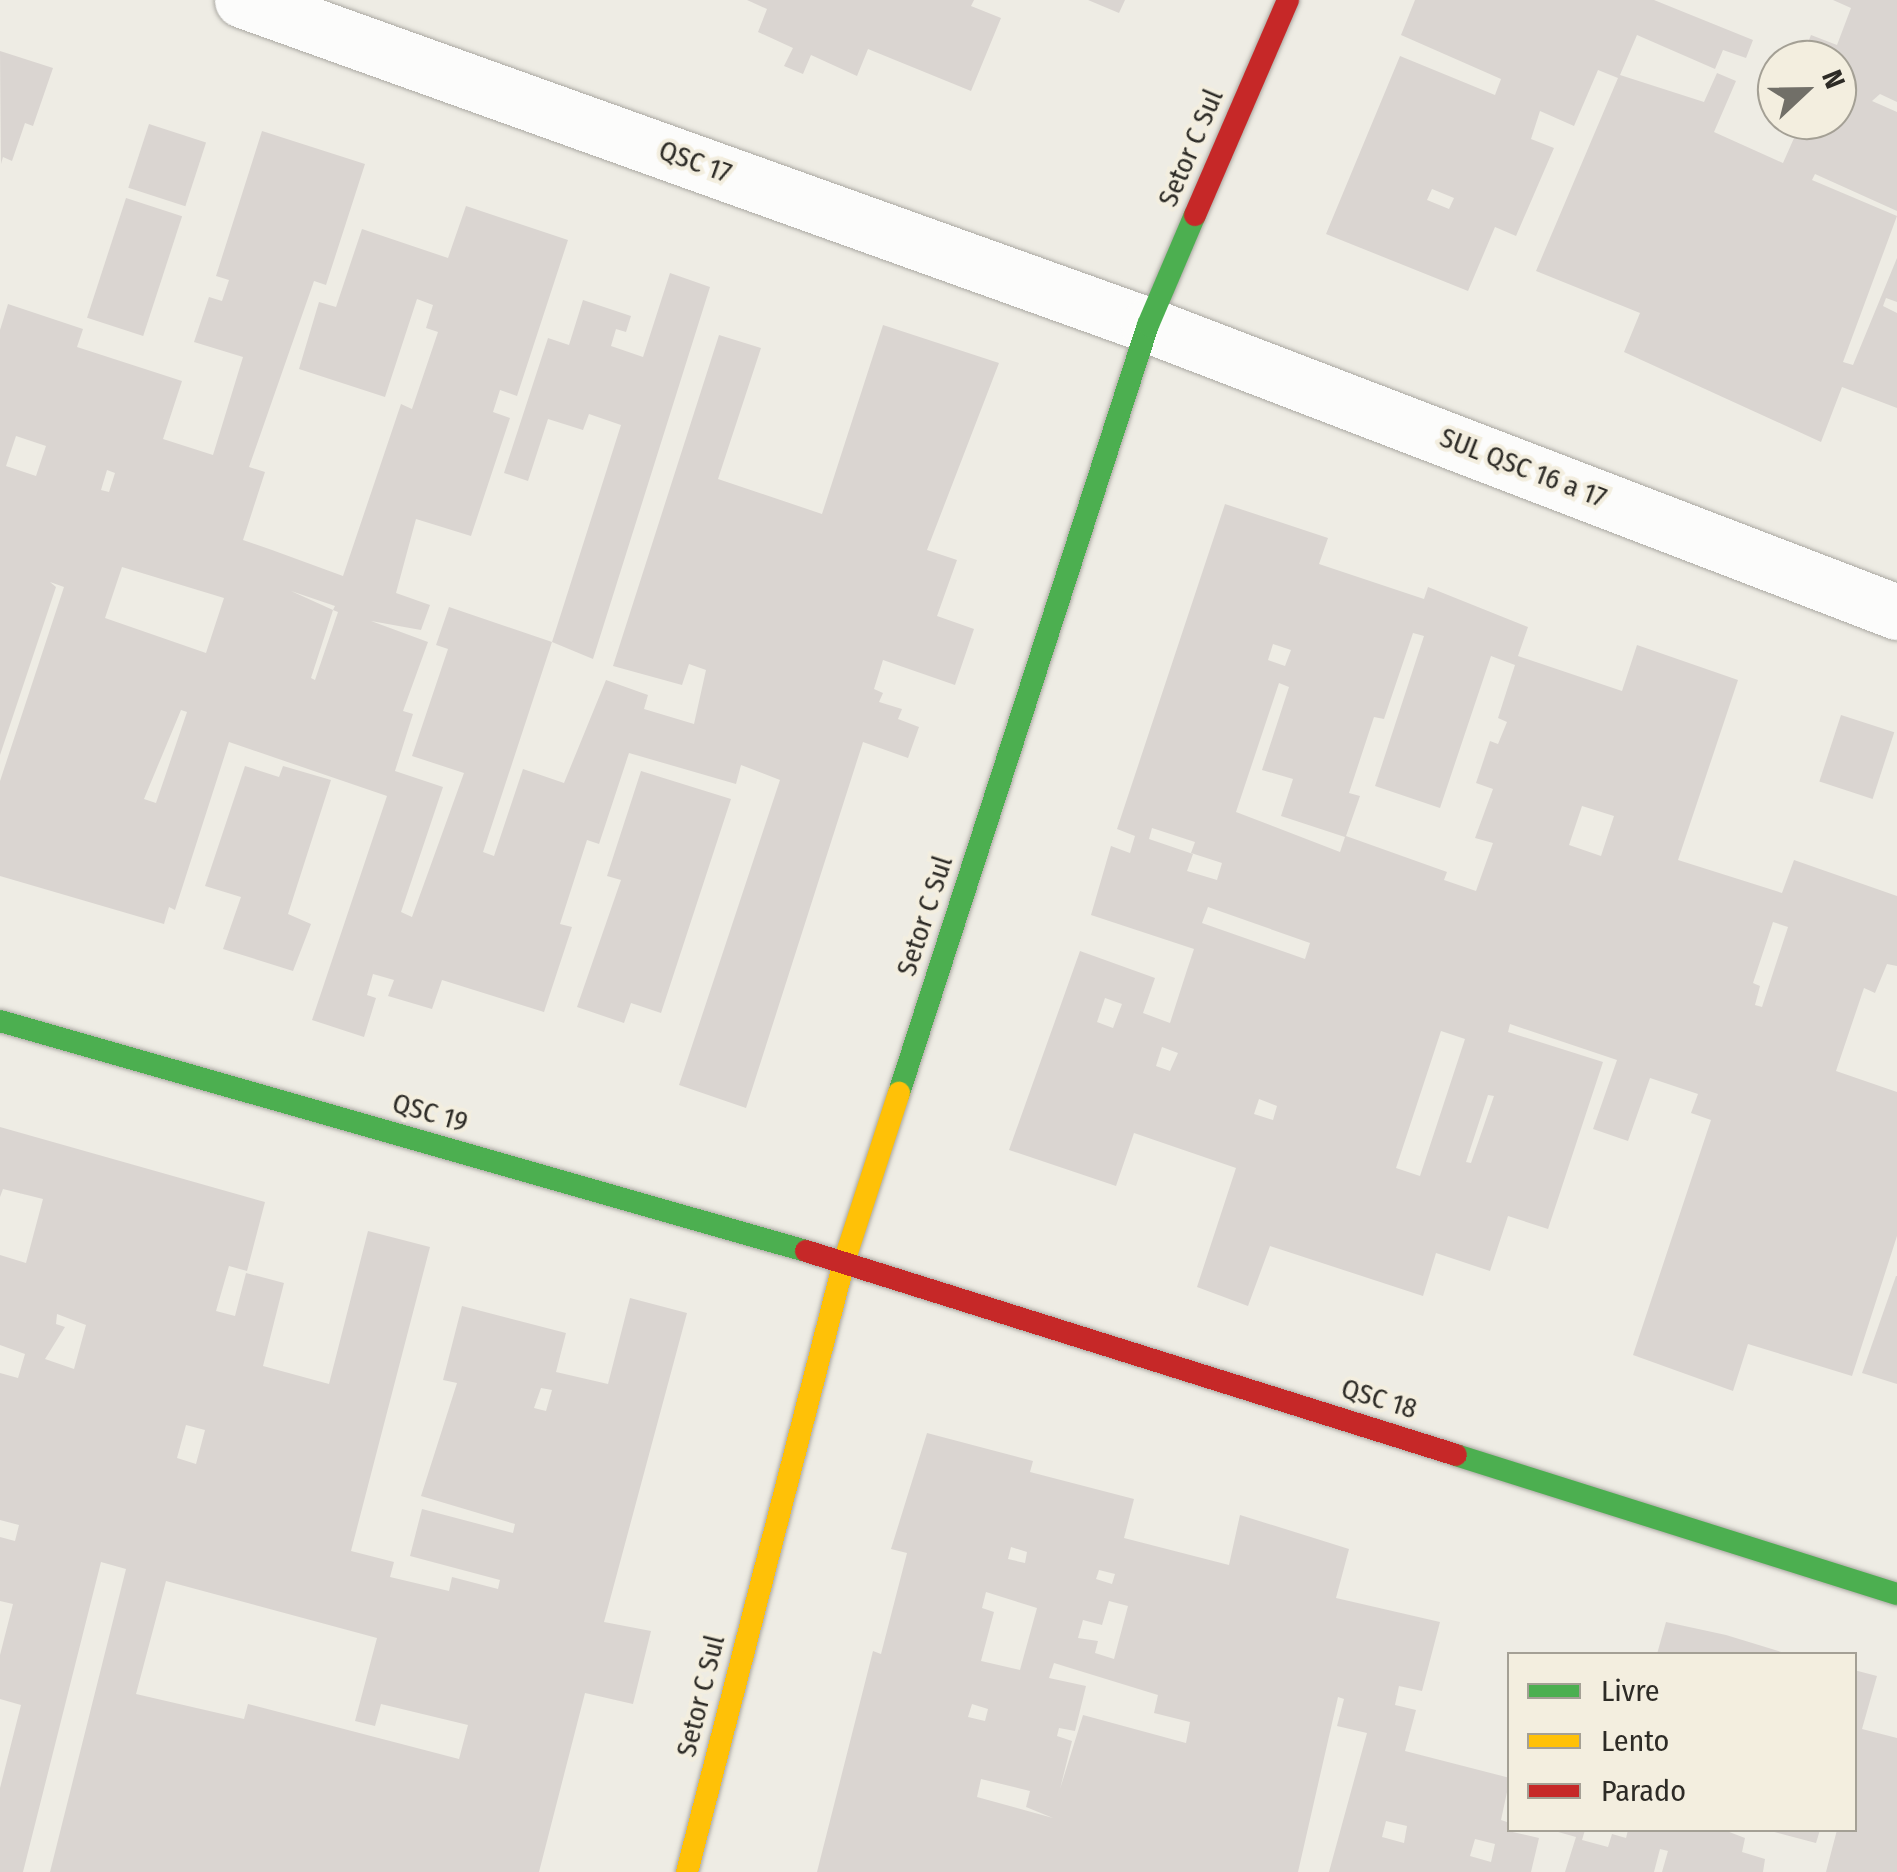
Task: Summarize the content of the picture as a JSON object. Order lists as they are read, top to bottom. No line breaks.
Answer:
{"streets":{"street":["Setor C Sul","QSC 17","SUL QSC 16 a 17","QSC 19","QSC 18"]},"crossings":[["Setor C Sul","QSC 17"],["Setor C Sul","SUL QSC 16 a 17"],["Setor C Sul","QSC 19"],["Setor C Sul","QSC 18"],["QSC 17","SUL QSC 16 a 17"],["QSC 19","QSC 18"]],"legend":["Livre","Lento","Parado"],"north":"right"}
